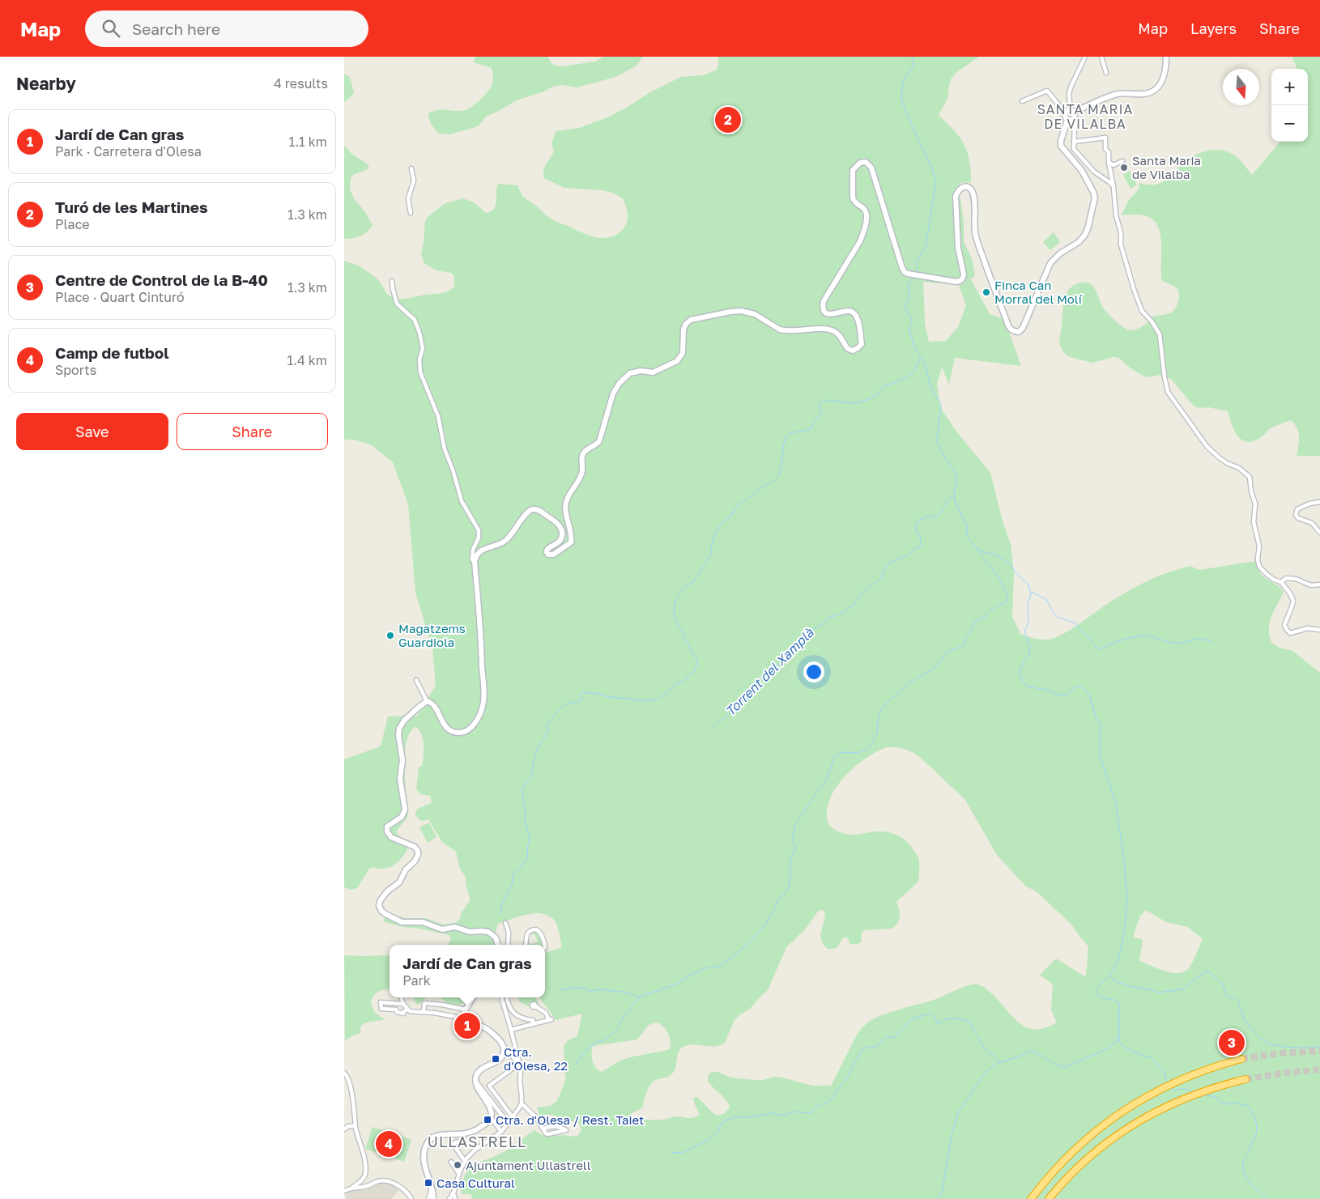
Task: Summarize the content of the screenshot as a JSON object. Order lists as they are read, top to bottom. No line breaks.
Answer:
{"districts":["SANTA MARIA DE VILALBA","ULLASTRELL"],"water":["Torrent del Xamplà"],"places":{"other":["Santa Maria de Vilalba","Finca Can Morral del Molí","Magatzems Guardiola","Ajuntament Ullastrell"],"transit":["Ctra. d'Olesa, 22","Ctra. d'Olesa / Rest. Taiet","Casa Cultural"]},"north":"bottom","page":{"header":"Map","search":"Search here","nav":["Map","Layers","Share"],"heading":["Nearby","4 results"],"map_buttons":["+","−"],"pins":["2","1","3","4"],"list":[{"mark":"1","name":"Jardí de Can gras","note":"Park · Carretera d'Olesa","value":"1.1 km"},{"mark":"2","name":"Turó de les Martines","note":"Place","value":"1.3 km"},{"mark":"3","name":"Centre de Control de la B-40","note":"Place · Quart Cinturó","value":"1.3 km"},{"mark":"4","name":"Camp de futbol","note":"Sports","value":"1.4 km"}],"buttons":["Save","Share"],"popup":["Jardí de Can gras","Park"]}}
